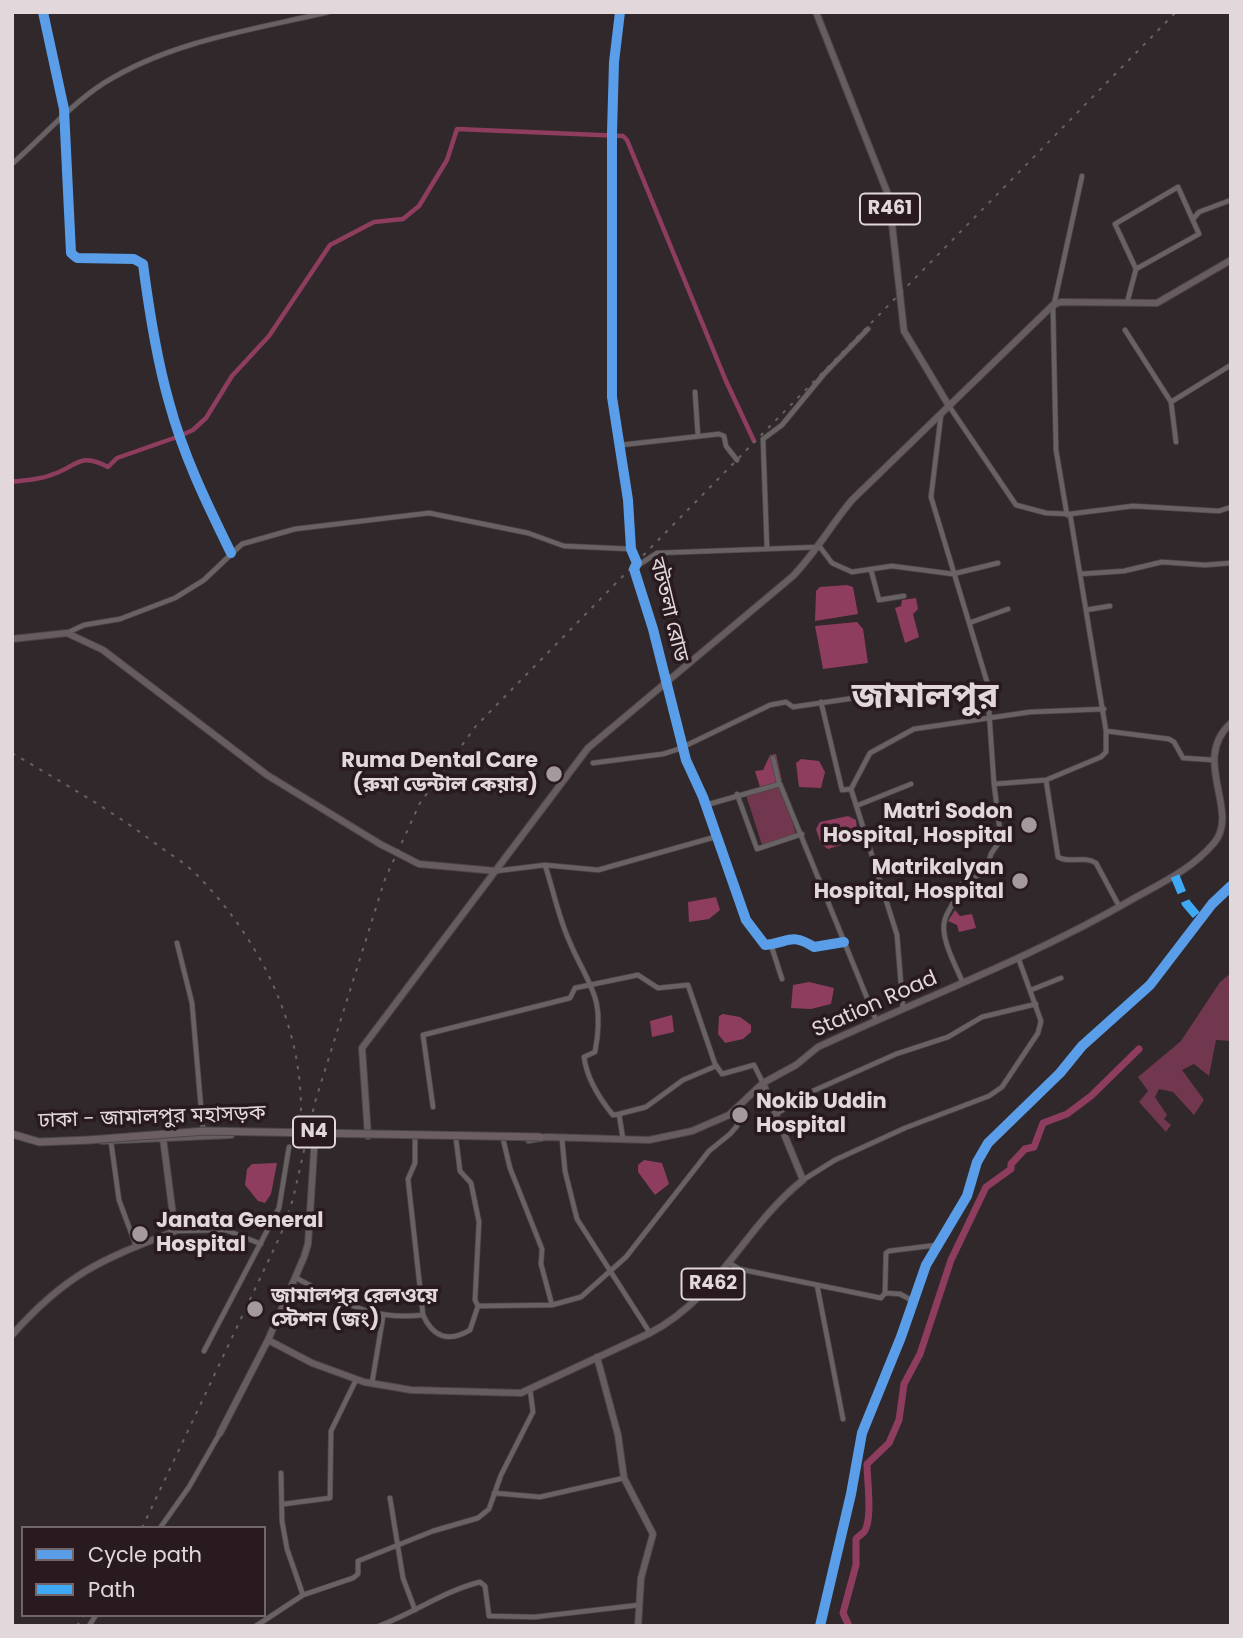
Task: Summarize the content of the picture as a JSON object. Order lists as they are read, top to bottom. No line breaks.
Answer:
{"streets":{"highway":["ঢাকা - জামালপুর মহাসড়ক","N4"],"main road":["R461","Station Road","R462"],"street":["বটতলা রোড"]},"crossings":[["Station Road","ঢাকা - জামালপুর মহাসড়ক"]],"districts":["জামালপুর"],"places":["Ruma Dental Care (রুমা ডেন্টাল কেয়ার)","Matri Sodon Hospital, Hospital","Matrikalyan Hospital, Hospital","Nokib Uddin Hospital","Janata General Hospital","জামালপুর রেলওয়ে স্টেশন (জং)"],"legend":["Cycle path","Path"]}
